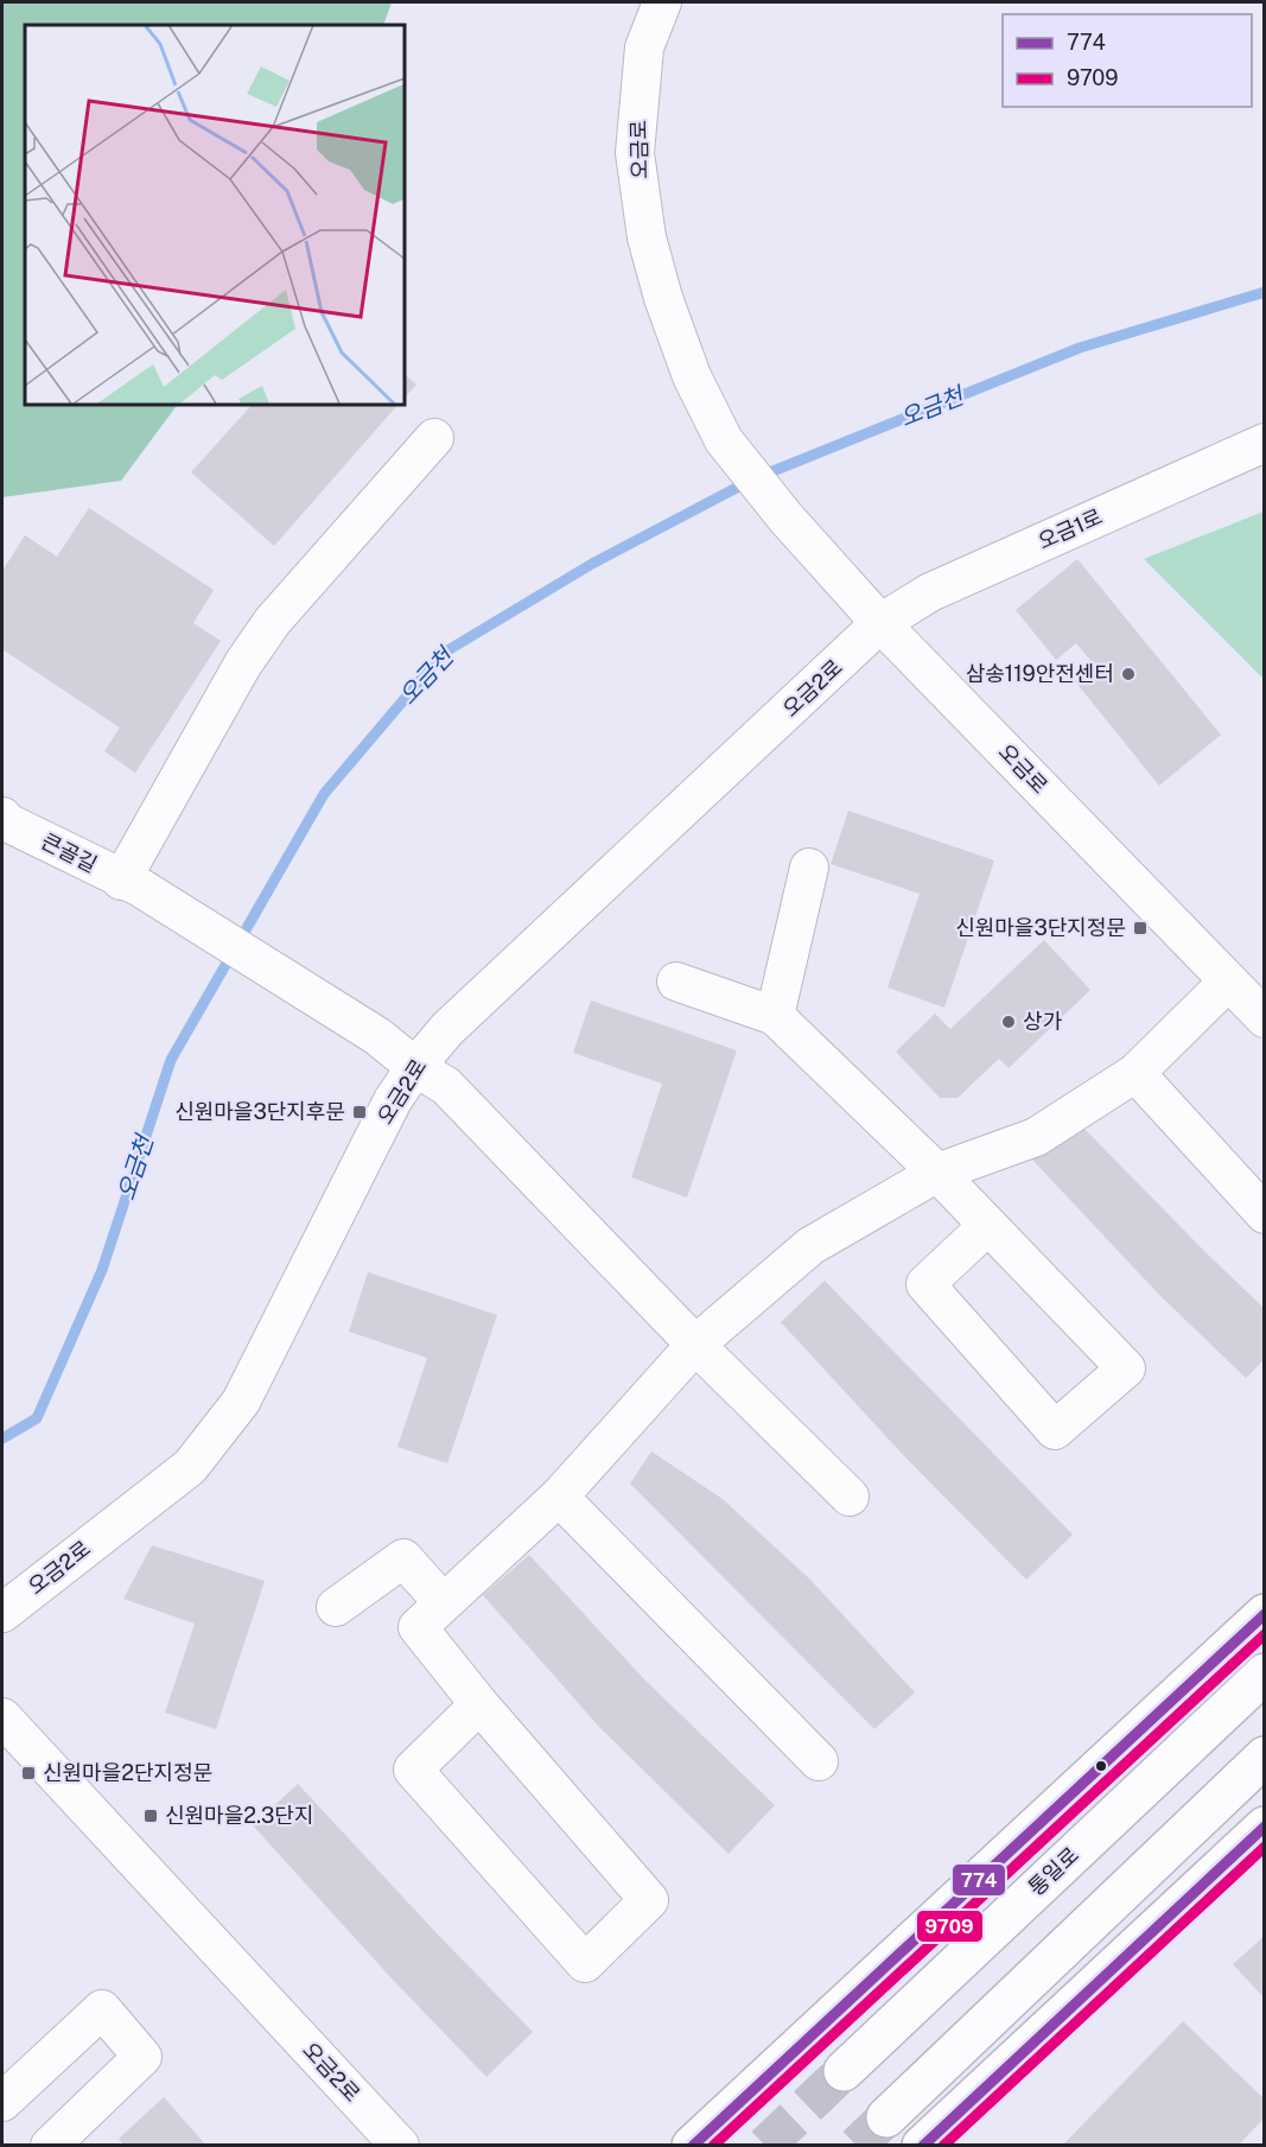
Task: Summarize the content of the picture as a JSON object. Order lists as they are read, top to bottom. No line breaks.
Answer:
{"streets":{"main road":["통일로"],"street":["오금로","오금1로","오금2로","큰골길"]},"crossings":[["오금로","오금1로"],["오금로","오금2로"],["오금1로","오금2로"],["오금2로","큰골길"]],"water":["오금천"],"places":{"other":["삼송119안전센터","상가"],"transit":["신원마을3단지정문","신원마을3단지후문","신원마을2단지정문","신원마을2.3단지"]},"lines":["transit line 774","transit line 9709"],"legend":["774","9709"]}
